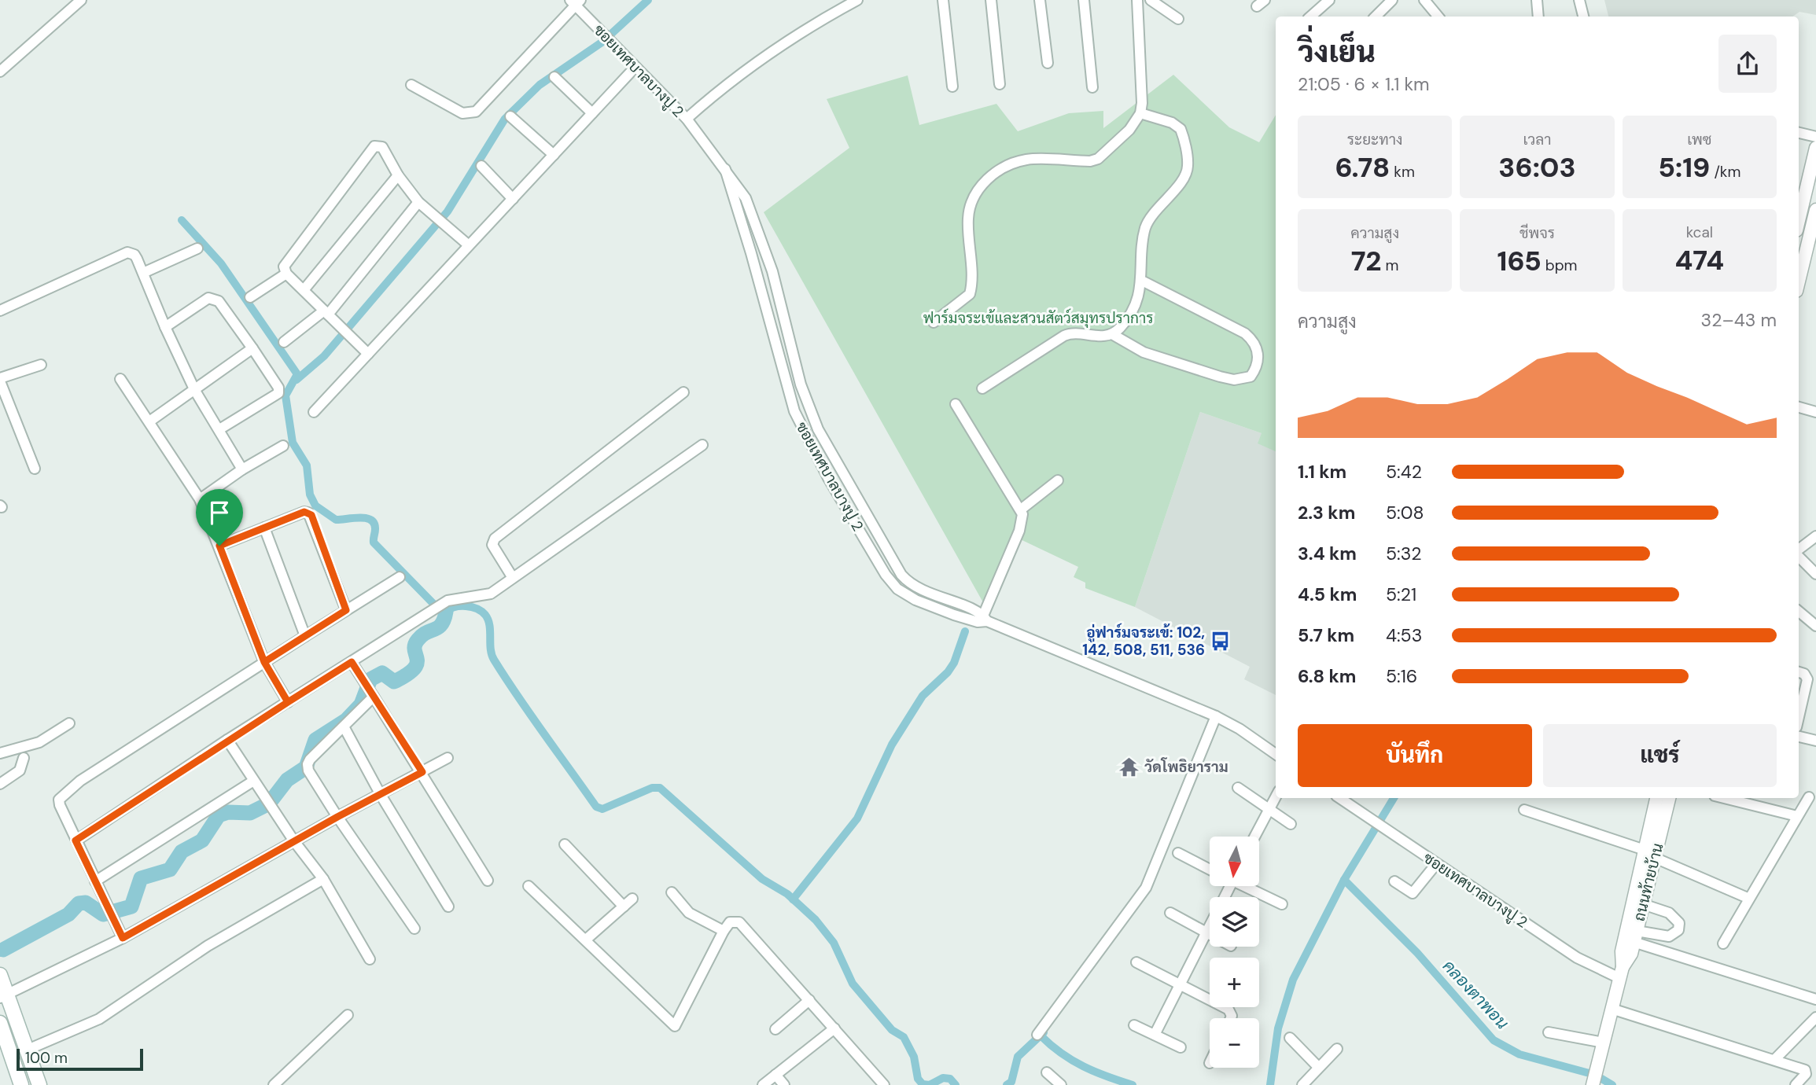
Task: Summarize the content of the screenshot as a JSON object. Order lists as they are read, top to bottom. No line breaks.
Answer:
{"streets":{"street":["ซอยเทศบาลบางปู 2","ถนนท้ายบ้าน"]},"crossings":[["ซอยเทศบาลบางปู 2","ถนนท้ายบ้าน"]],"water":["คลองตาพอน"],"parks":["ฟาร์มจระเข้และสวนสัตว์สมุทรปราการ"],"places":{"bus stop":["อู่ฟาร์มจระเข้: 102, 142, 508, 511, 536"],"temple":["วัดโพธิยาราม"]},"scale_bar":"100 m","north":"bottom","page":{"heading":["วิ่งเย็น","21:05 · 6 × 1.1 km"],"stats":[["ระยะทาง","6.78 km"],["เวลา","36:03"],["เพซ","5:19 /km"],["ความสูง","72 m"],["ชีพจร","165 bpm"],["kcal","474"]],"chart":["ความสูง","32–43 m"],"list":[{"name":"1.1 km","note":"5:42"},{"name":"2.3 km","note":"5:08"},{"name":"3.4 km","note":"5:32"},{"name":"4.5 km","note":"5:21"},{"name":"5.7 km","note":"4:53"},{"name":"6.8 km","note":"5:16"}],"buttons":["บันทึก","แชร์"],"map_buttons":["+","−"],"scale":"100 m"}}
